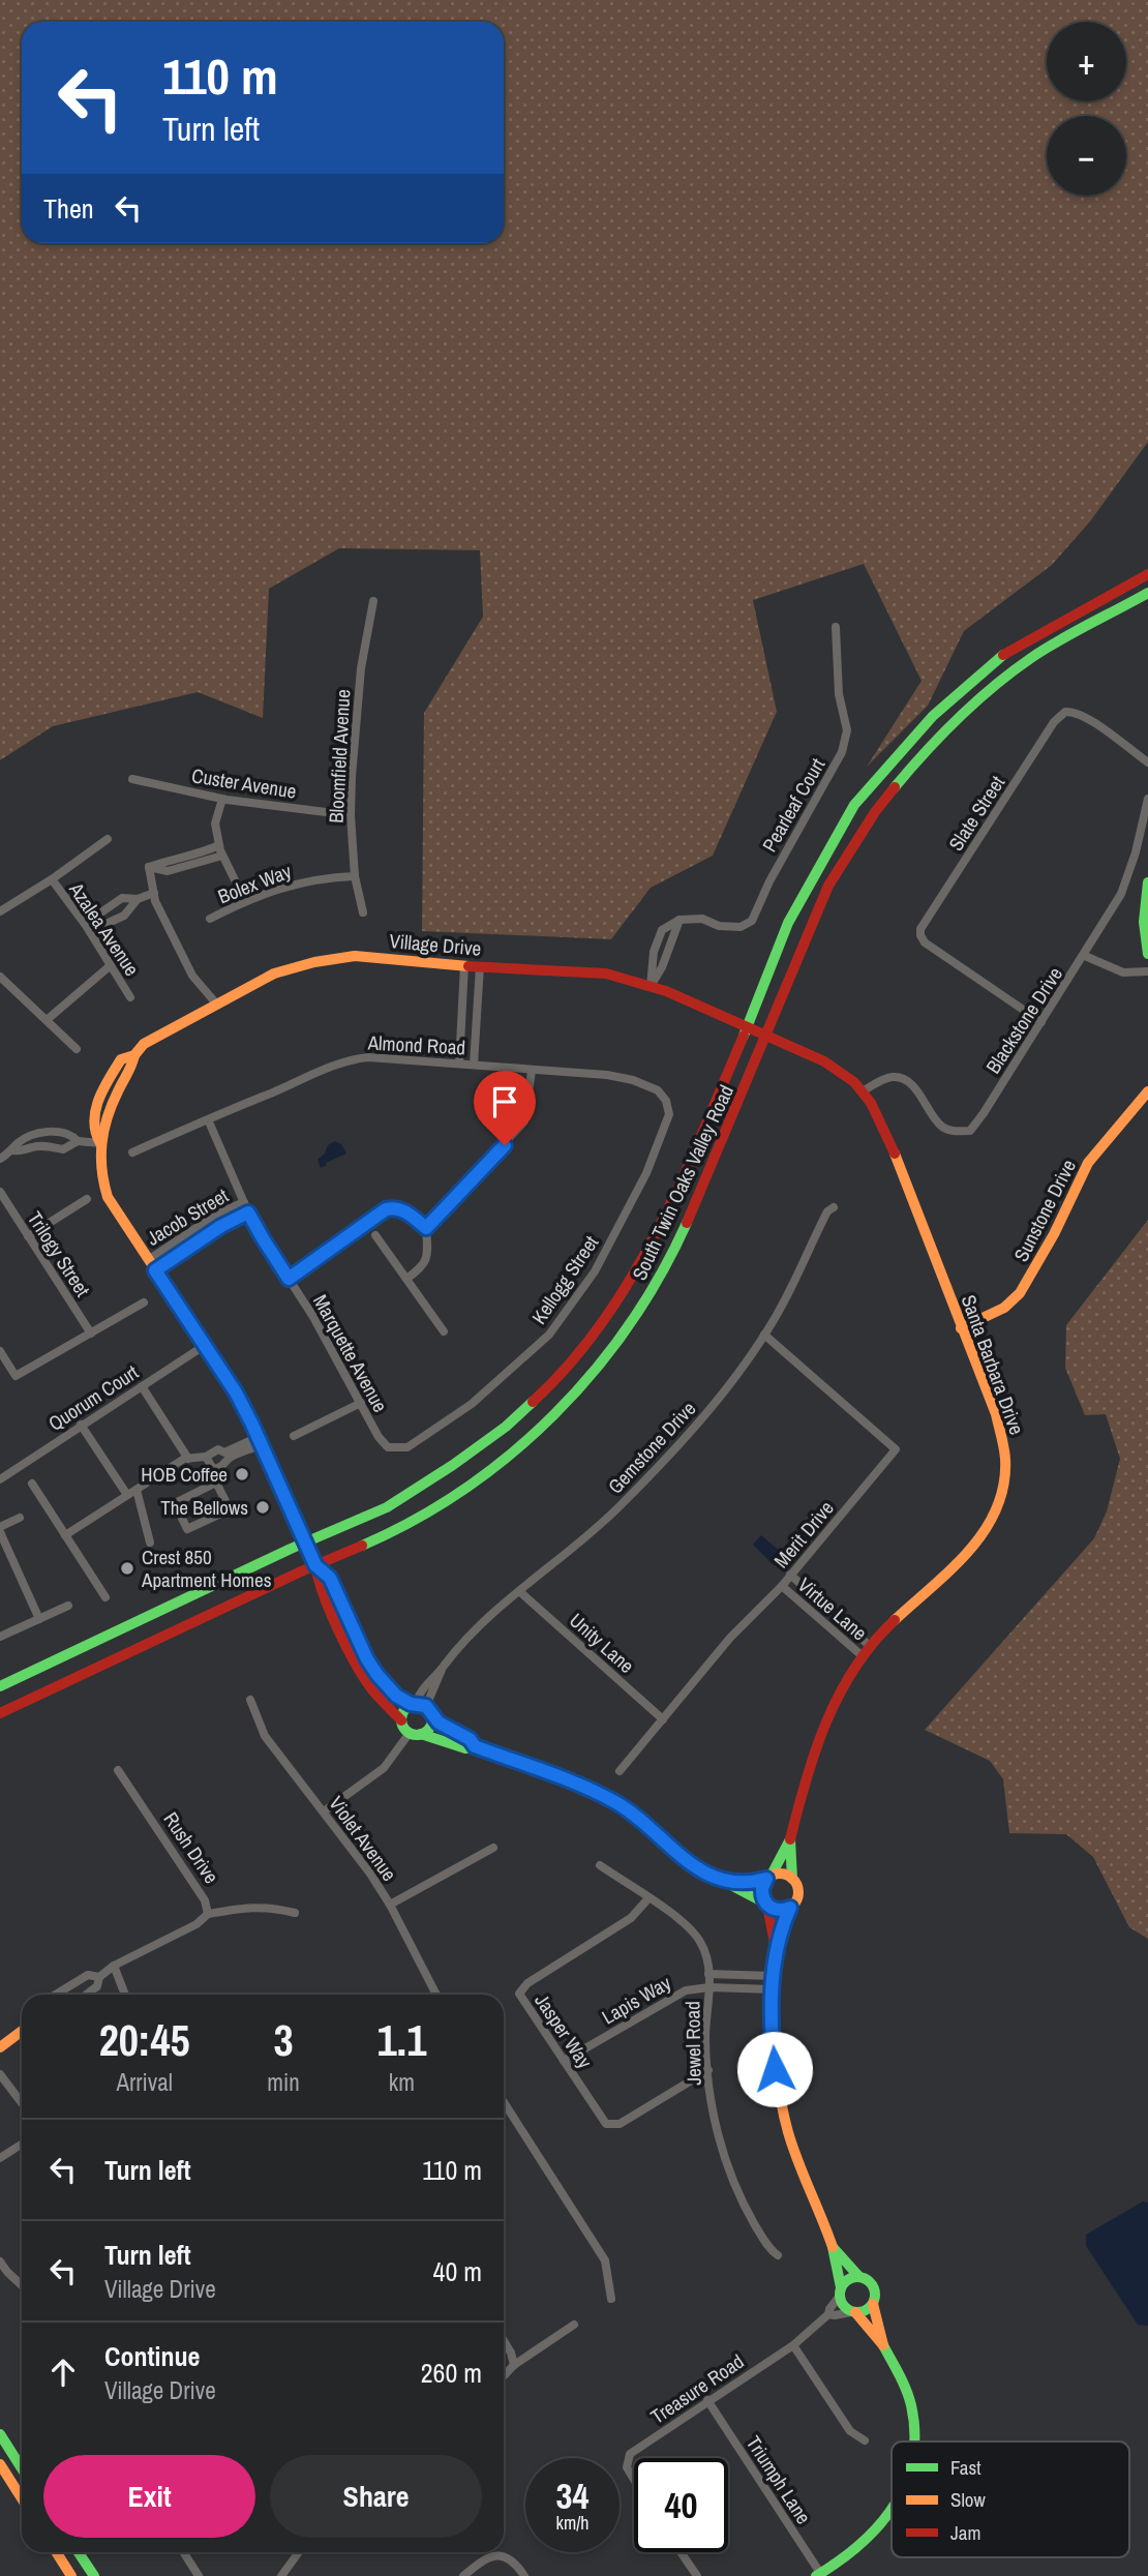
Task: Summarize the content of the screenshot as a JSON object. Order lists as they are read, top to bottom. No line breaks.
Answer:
{"streets":{"street":["Bloomfield Avenue","Custer Avenue","Pearleaf Court","Slate Street","Bolex Way","Azalea Avenue","Village Drive","Blackstone Drive","Almond Road","South Twin Oaks Valley Road","Sunstone Drive","Jacob Street","Trilogy Street","Kellogg Street","Marquette Avenue","Santa Barbara Drive","Quorum Court","Gemstone Drive","Merit Drive","Virtue Lane","Unity Lane","Violet Avenue","Rush Drive","Lapis Way","Jasper Way","Jewel Road","Treasure Road","Triumph Lane"]},"crossings":[["Bloomfield Avenue","Custer Avenue"],["Bloomfield Avenue","Bolex Way"],["Slate Street","Blackstone Drive"],["Village Drive","South Twin Oaks Valley Road"],["Village Drive","Jacob Street"],["Village Drive","Santa Barbara Drive"],["Village Drive","Quorum Court"],["Village Drive","Gemstone Drive"],["Blackstone Drive","Santa Barbara Drive"],["Almond Road","Kellogg Street"],["Almond Road","Marquette Avenue"],["South Twin Oaks Valley Road","Santa Barbara Drive"],["Sunstone Drive","Santa Barbara Drive"],["Jacob Street","Marquette Avenue"],["Kellogg Street","Marquette Avenue"],["Santa Barbara Drive","Virtue Lane"],["Gemstone Drive","Merit Drive"],["Gemstone Drive","Unity Lane"],["Merit Drive","Virtue Lane"],["Merit Drive","Unity Lane"],["Lapis Way","Jasper Way"],["Lapis Way","Jewel Road"],["Jasper Way","Jewel Road"],["Treasure Road","Triumph Lane"]],"places":["HOB Coffee","The Bellows","Crest 850 Apartment Homes"],"legend":["Fast","Slow","Jam"],"page":{"map_buttons":["+","−"],"turn":["110 m","Turn left"],"then":"Then","eta":["20:45","Arrival","3","min","1.1","km"],"list":[{"name":"Turn left","value":"110 m"},{"name":"Turn left","note":"Village Drive","value":"40 m"},{"name":"Continue","note":"Village Drive","value":"260 m"}],"buttons":["Exit","Share"],"speed":"34 km/h","limit":"40"}}
